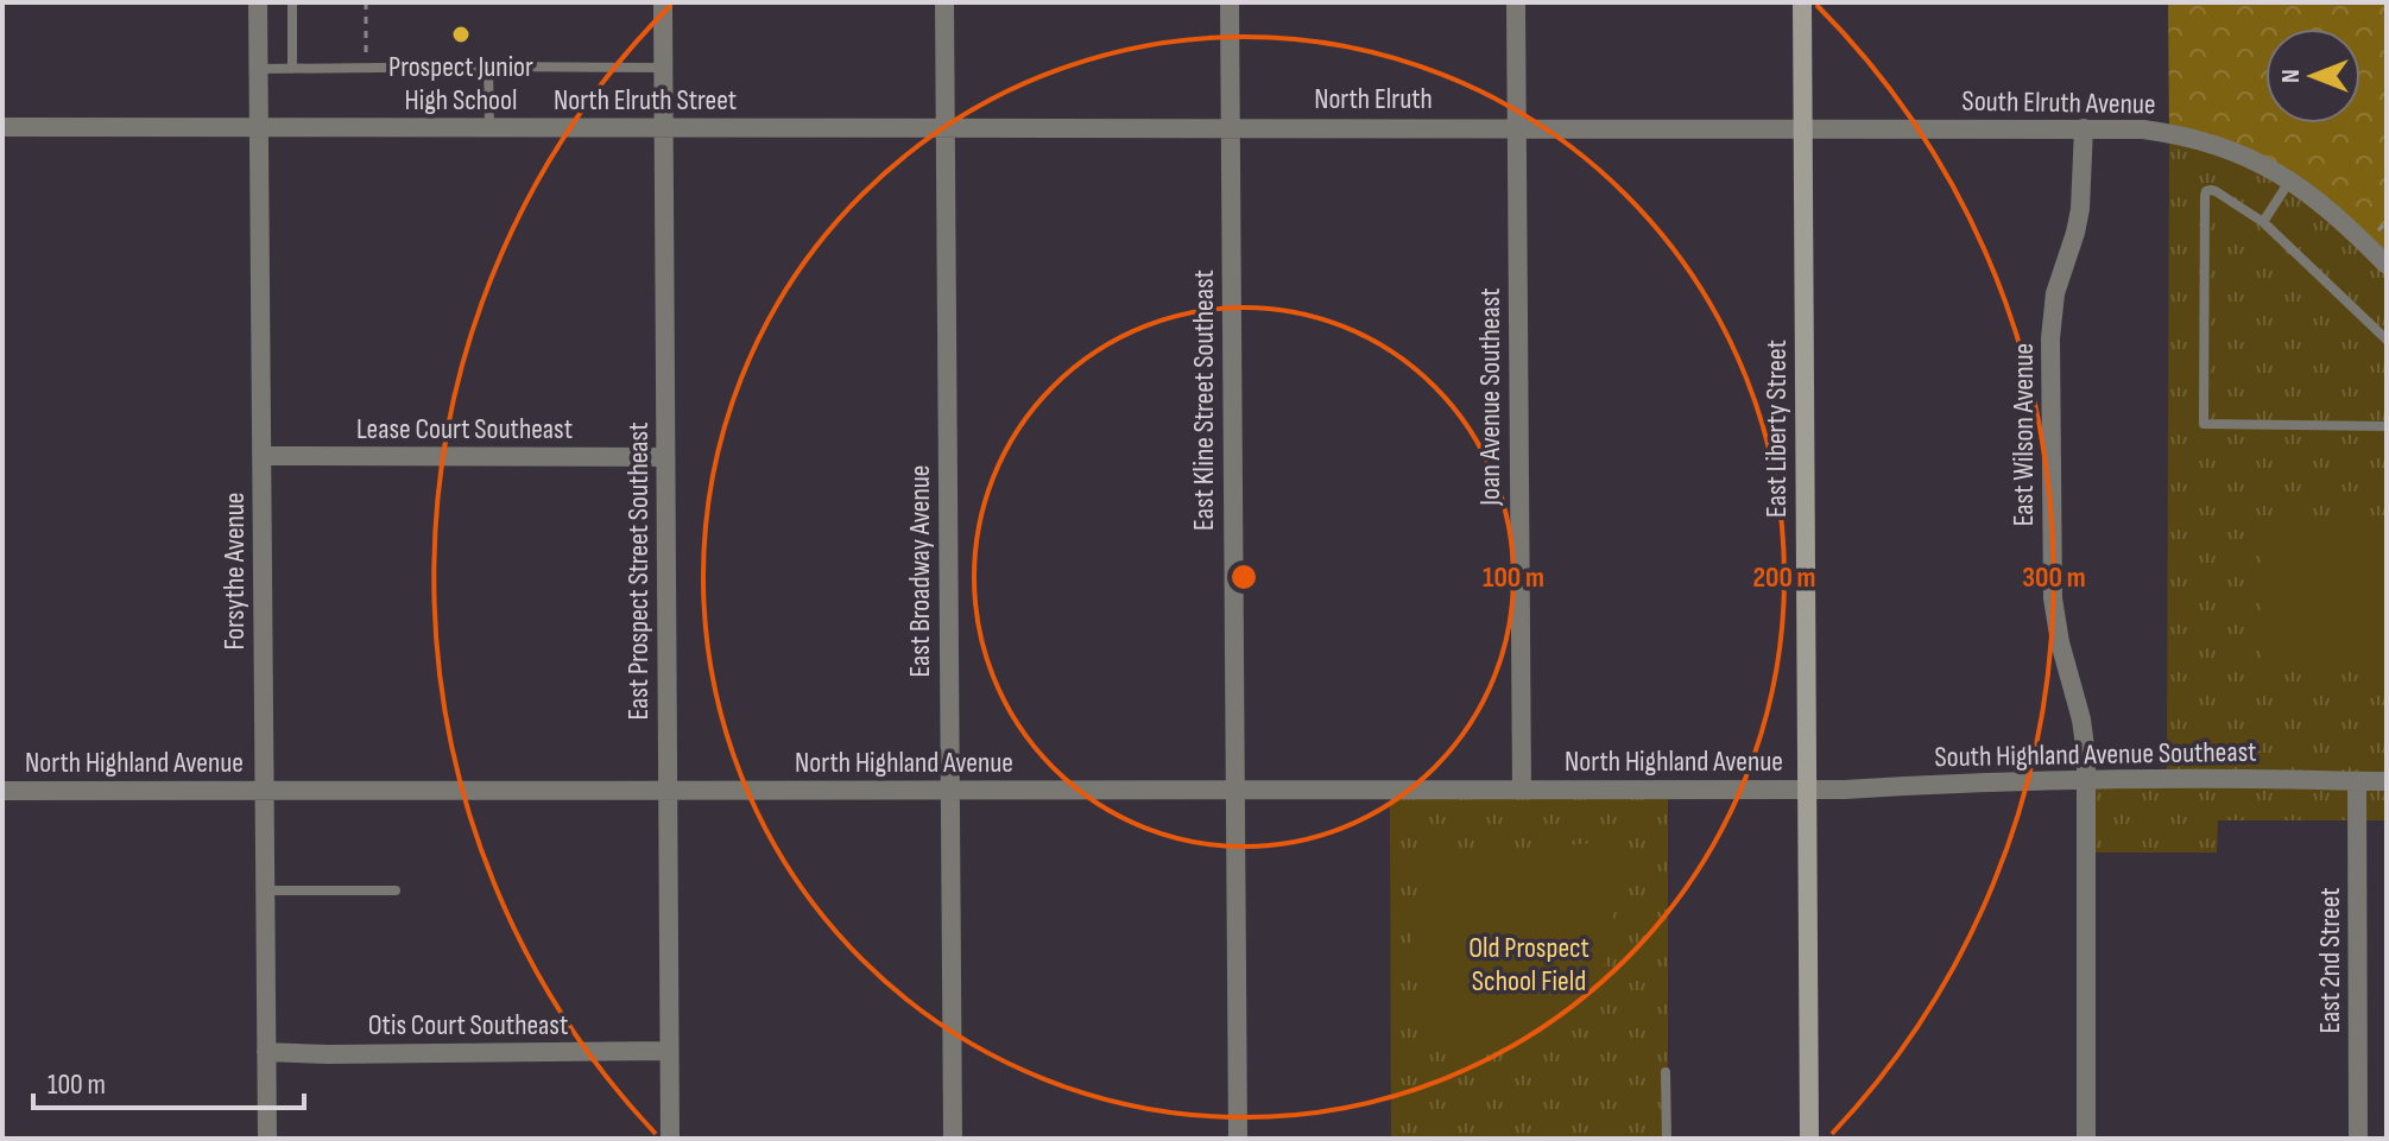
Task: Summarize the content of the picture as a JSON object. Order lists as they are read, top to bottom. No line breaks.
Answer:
{"streets":{"street":["North Elruth","North Elruth Street","South Elruth Avenue","Joan Avenue Southeast","East Kline Street Southeast","Lease Court Southeast","East Liberty Street","East Wilson Avenue","Forsythe Avenue","East Prospect Street Southeast","East Broadway Avenue","South Highland Avenue Southeast","North Highland Avenue","East 2nd Street","Otis Court Southeast"]},"crossings":[["North Elruth","North Elruth Street"],["North Elruth","South Elruth Avenue"],["North Elruth","Joan Avenue Southeast"],["North Elruth","East Kline Street Southeast"],["North Elruth","East Liberty Street"],["North Elruth","East Broadway Avenue"],["North Elruth Street","Forsythe Avenue"],["North Elruth Street","East Prospect Street Southeast"],["North Elruth Street","East Broadway Avenue"],["South Elruth Avenue","East Liberty Street"],["South Elruth Avenue","East Wilson Avenue"],["Joan Avenue Southeast","North Highland Avenue"],["East Kline Street Southeast","North Highland Avenue"],["Lease Court Southeast","Forsythe Avenue"],["Lease Court Southeast","East Prospect Street Southeast"],["East Liberty Street","South Highland Avenue Southeast"],["East Liberty Street","North Highland Avenue"],["East Wilson Avenue","South Highland Avenue Southeast"],["Forsythe Avenue","North Highland Avenue"],["Forsythe Avenue","Otis Court Southeast"],["East Prospect Street Southeast","North Highland Avenue"],["East Prospect Street Southeast","Otis Court Southeast"],["East Broadway Avenue","North Highland Avenue"],["South Highland Avenue Southeast","North Highland Avenue"],["South Highland Avenue Southeast","East 2nd Street"]],"parks":["Old Prospect School Field"],"places":["Prospect Junior High School"],"scale_bar":"100 m","north":"left","rings":["100 m","200 m","300 m"]}
